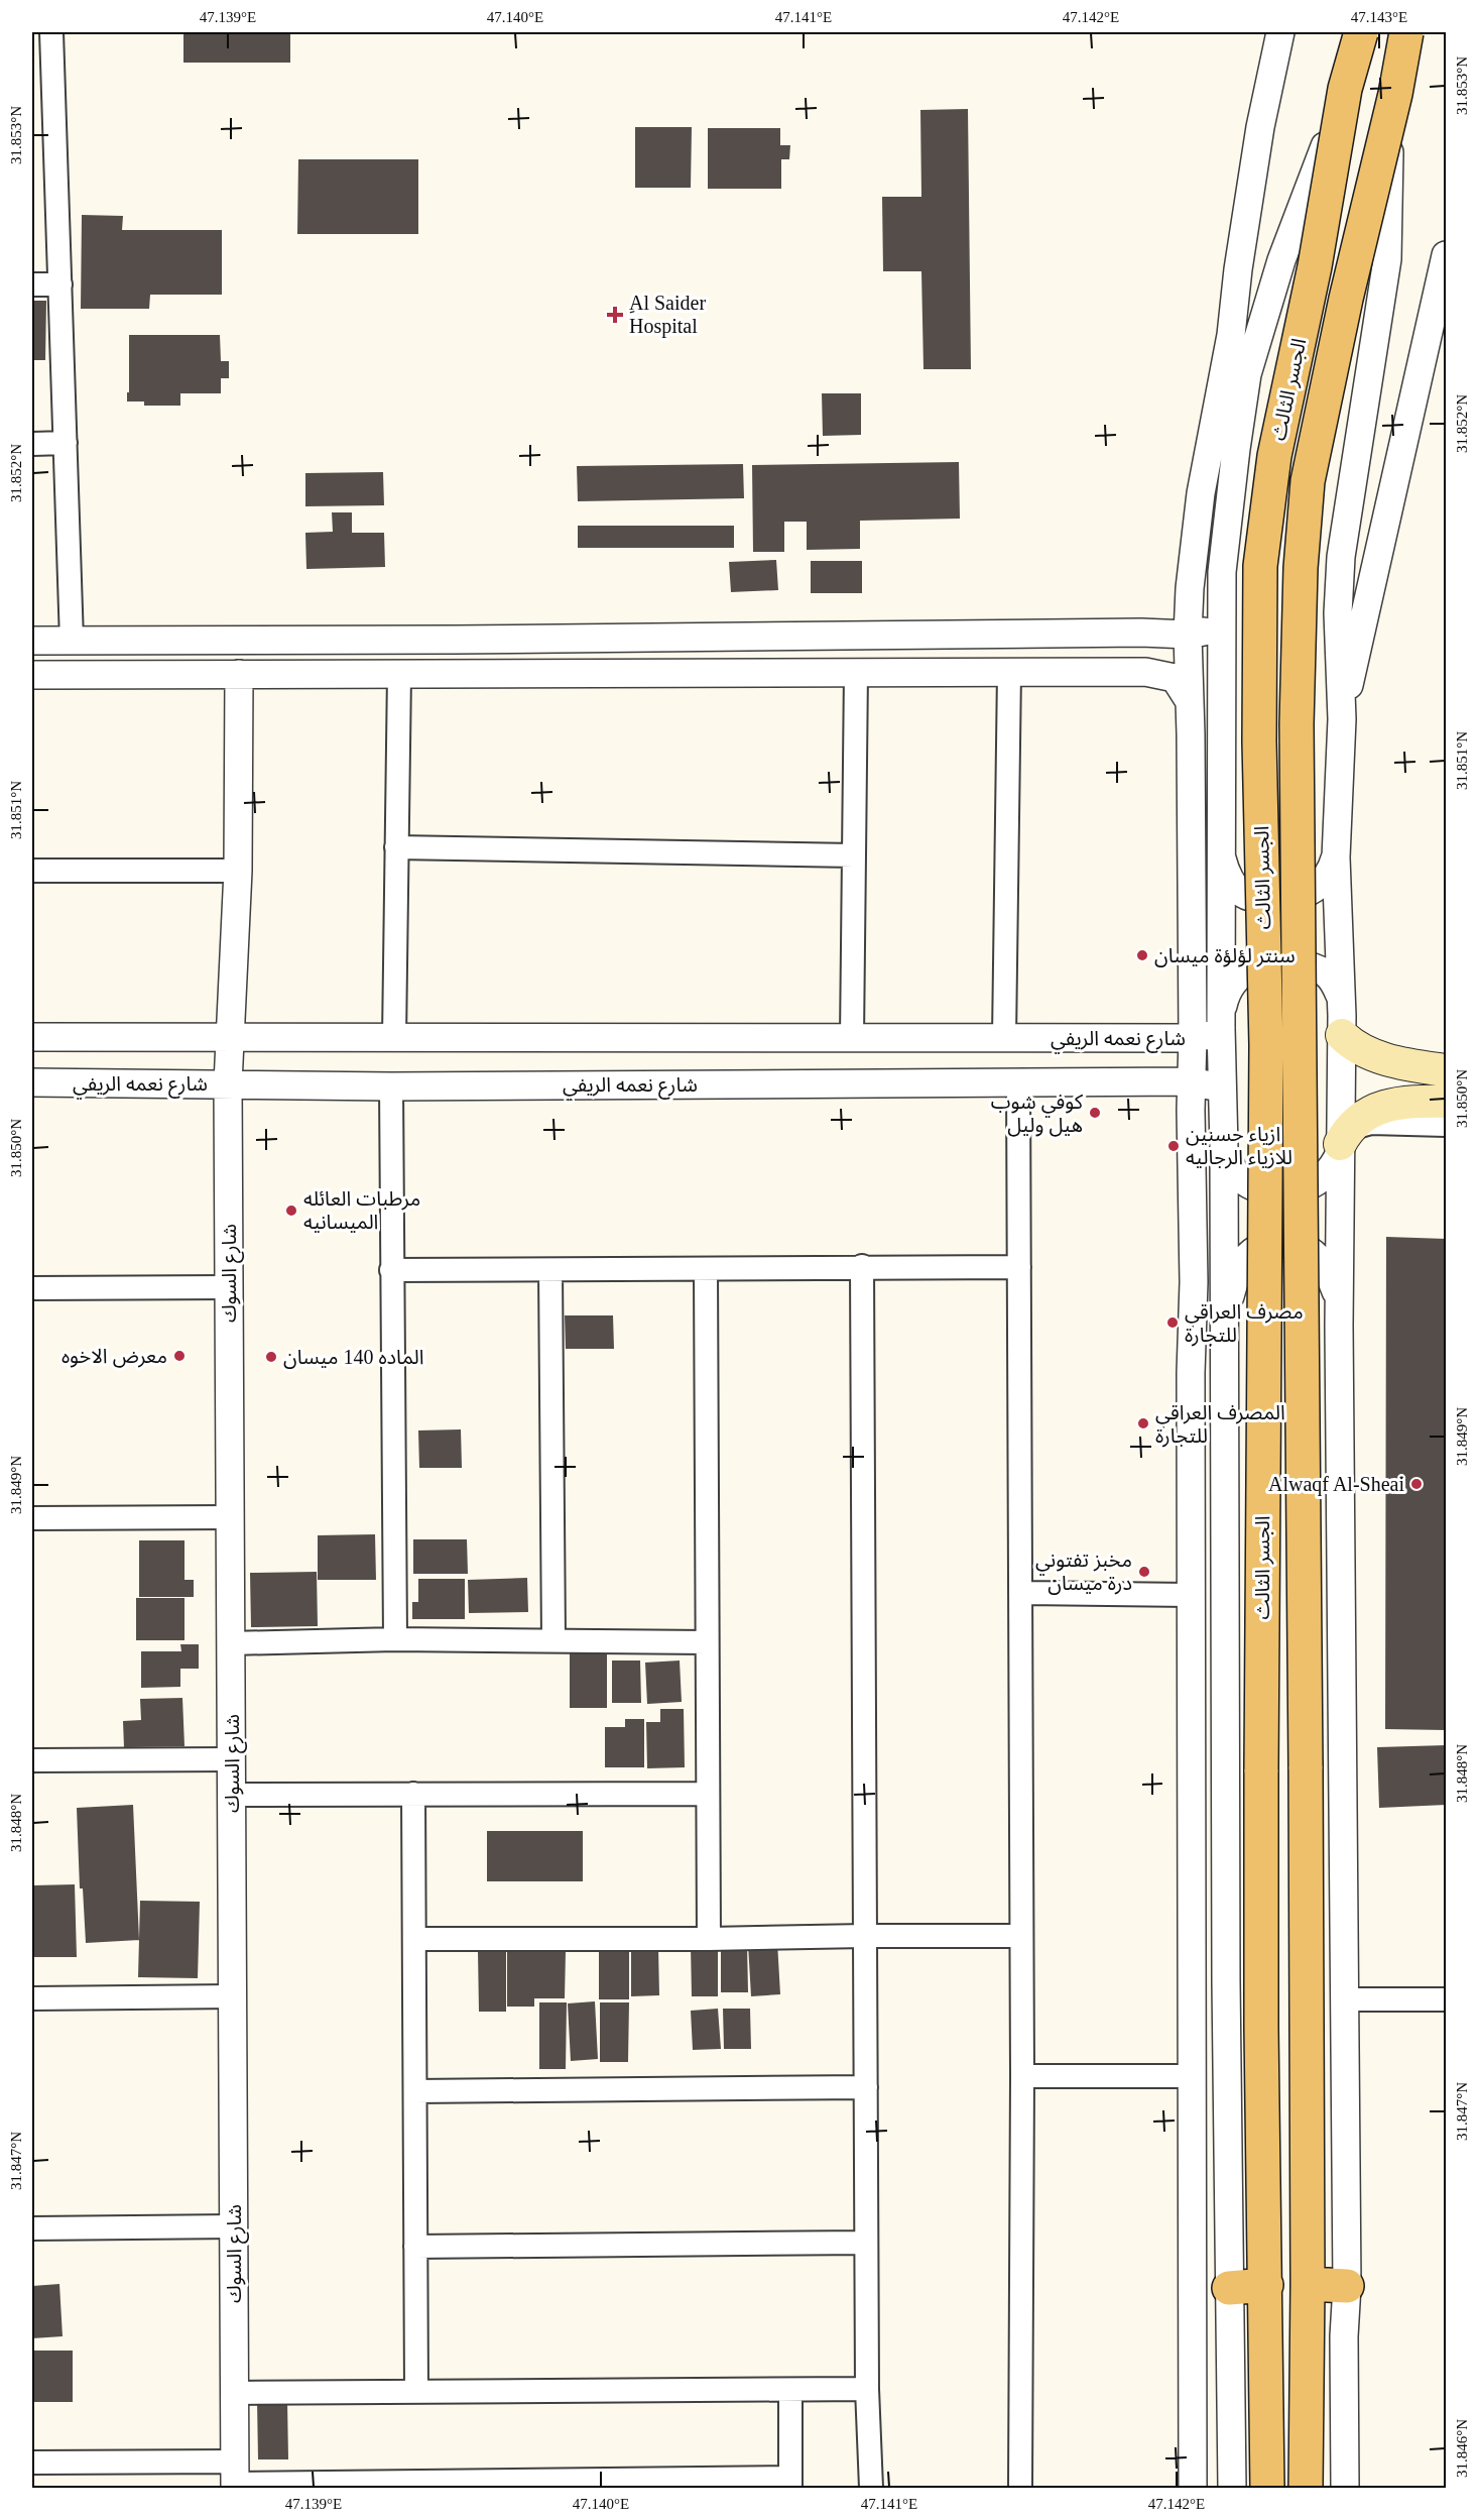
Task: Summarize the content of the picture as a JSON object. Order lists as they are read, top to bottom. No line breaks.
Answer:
{"streets":{"main road":["الجسر الثالث"],"street":["شارع نعمه الريفي","شارع السوك"]},"crossings":[["شارع نعمه الريفي","شارع السوك"]],"places":{"health":["ِAl Saider Hospital"],"other":["سنتر لؤلؤة ميسان","كوفي شوب هيل وليل","ازياء حسنين للازياء الرجاليه","مرطبات العائله الميسانيه","مصرف العراقي للتجارة","معرض الاخوه","الماده 140 ميسان","المصرف العراقي للتجارة","Alwaqf Al-Sheai","مخبز تفتوني درة ميسان"]},"coordinates":["47.139°E","47.140°E","47.141°E","47.142°E","47.143°E","31.853°N","31.852°N","31.851°N","31.850°N","31.849°N","31.848°N","31.847°N","31.846°N"]}
